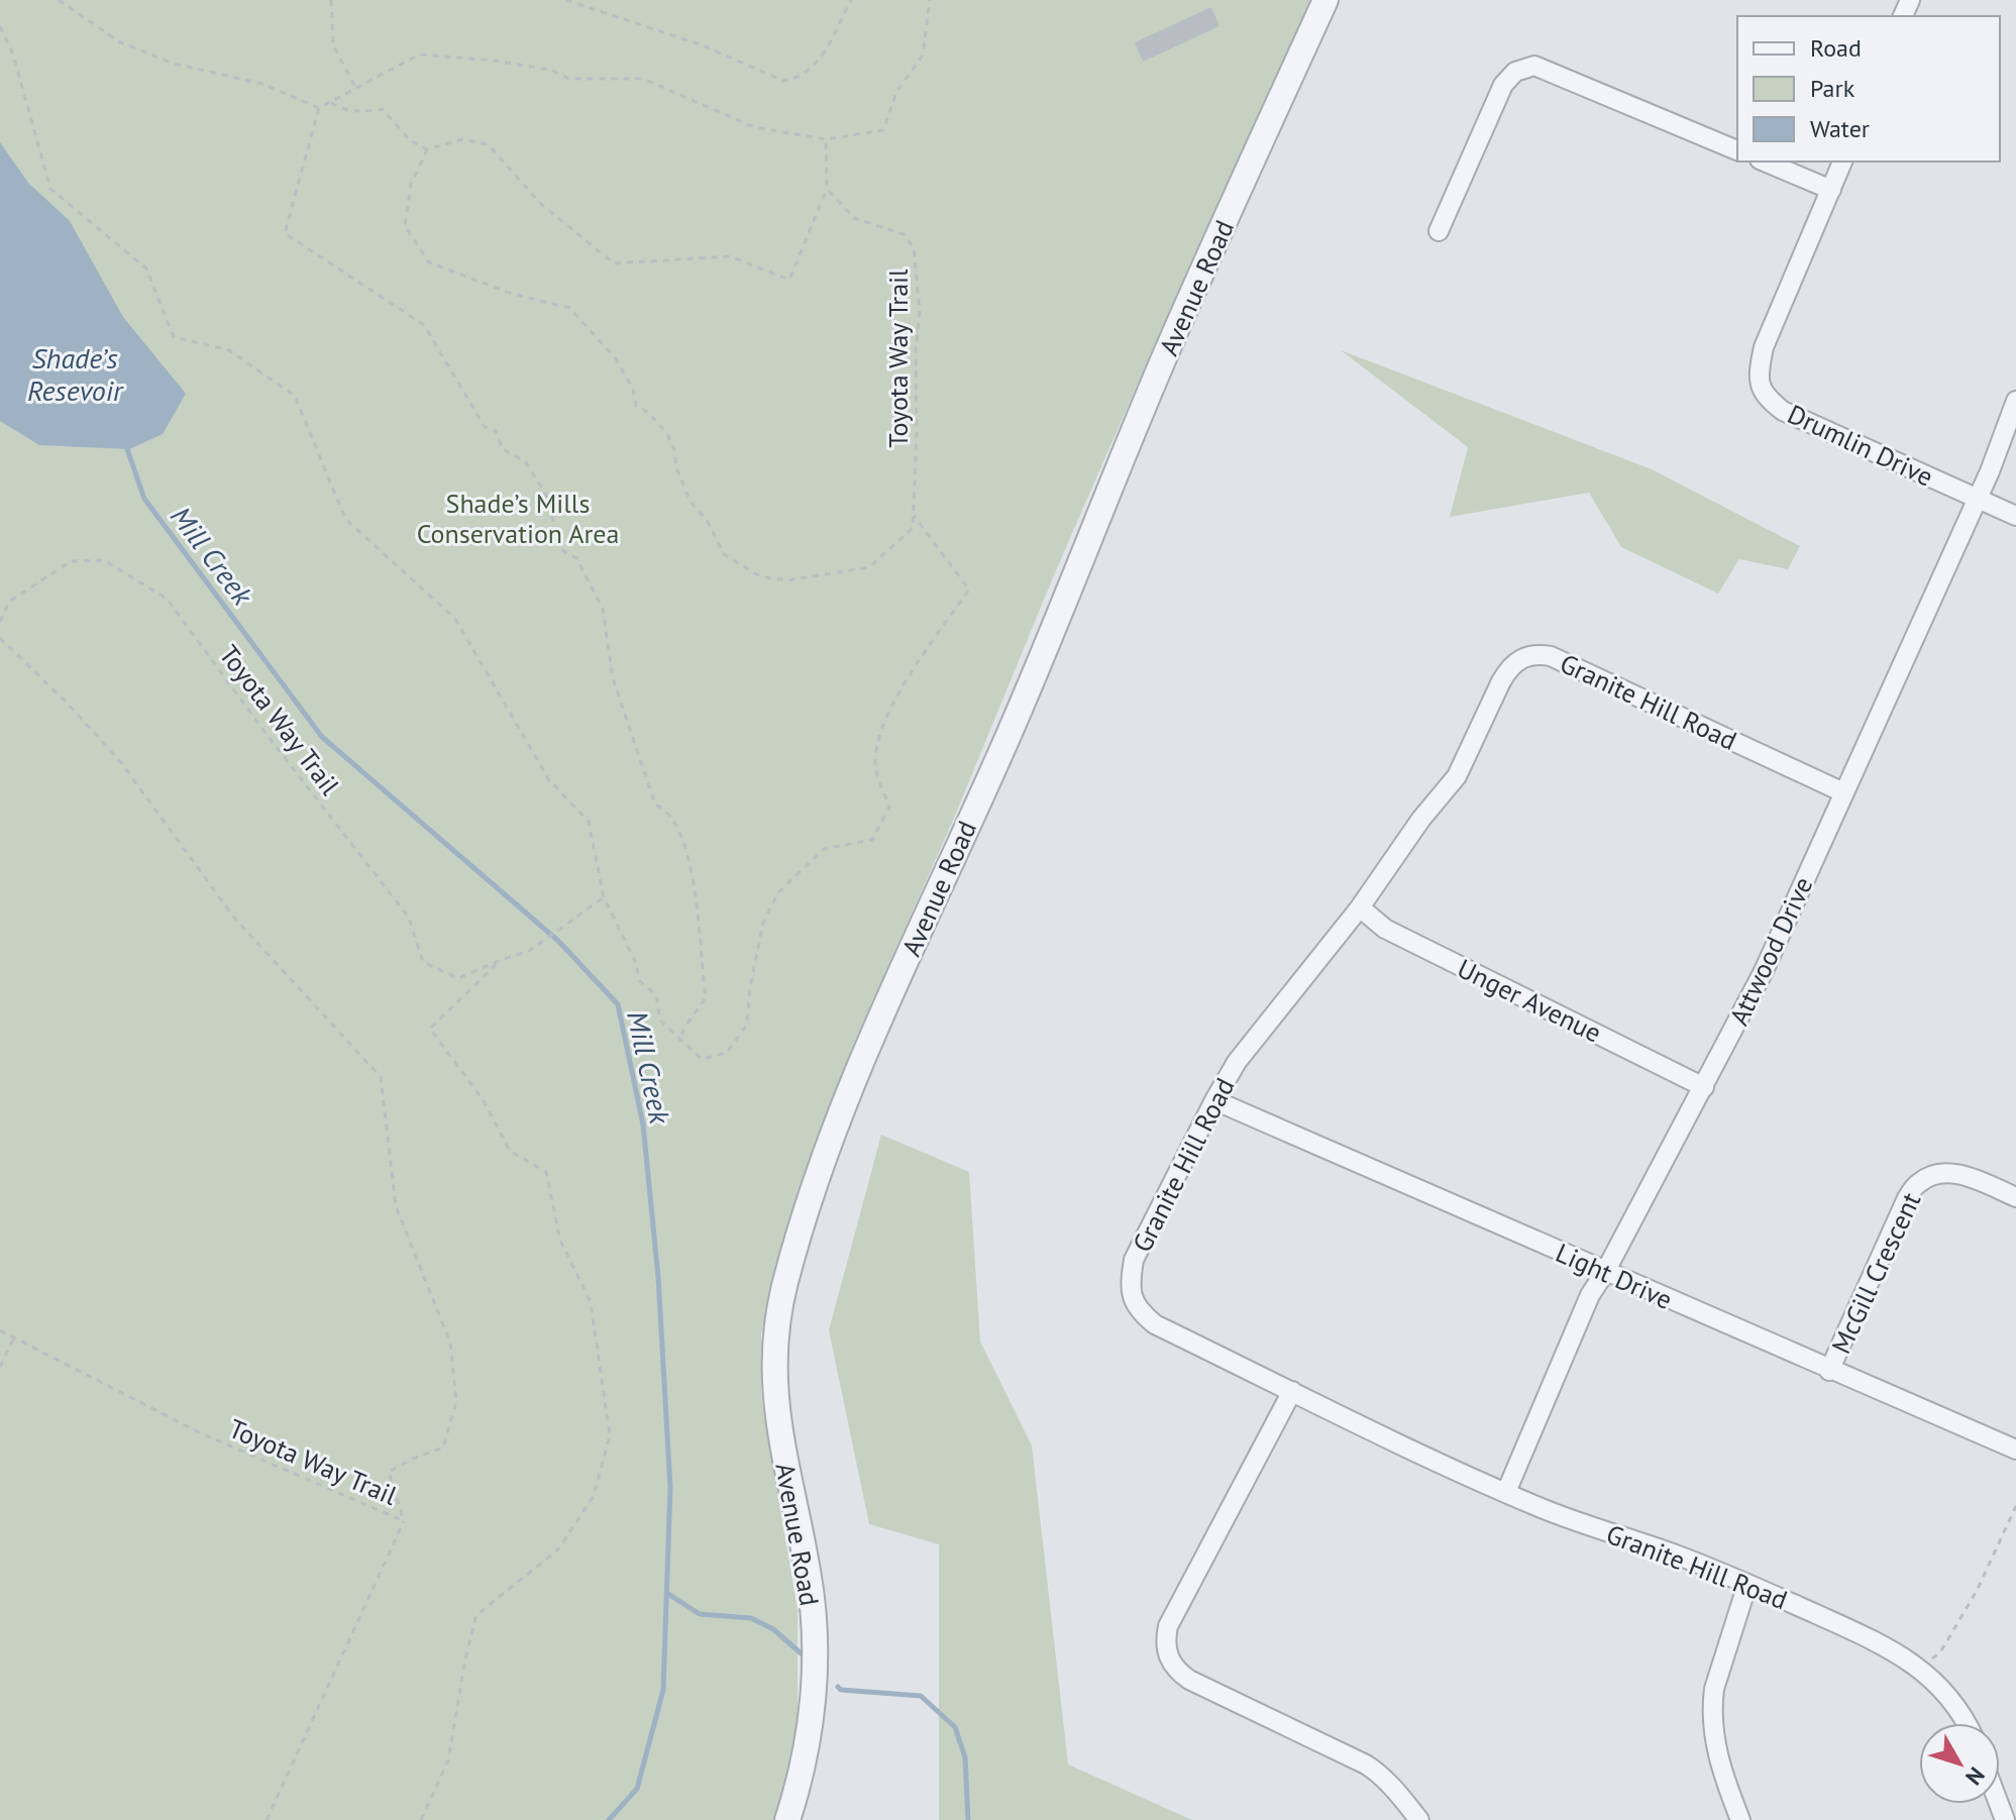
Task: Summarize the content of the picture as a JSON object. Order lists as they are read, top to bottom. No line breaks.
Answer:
{"streets":{"street":["Avenue Road","Drumlin Drive","Granite Hill Road","Attwood Drive","Unger Avenue","McGill Crescent","Light Drive"],"path":["Toyota Way Trail"]},"crossings":[["Drumlin Drive","Attwood Drive"],["Granite Hill Road","Attwood Drive"],["Granite Hill Road","Unger Avenue"],["Granite Hill Road","Light Drive"],["Attwood Drive","Unger Avenue"],["Attwood Drive","Light Drive"],["McGill Crescent","Light Drive"]],"water":["Shade’s Resevoir","Mill Creek"],"parks":["Shade’s Mills Conservation Area"],"legend":["Road","Park","Water"],"north":"bottom right"}
